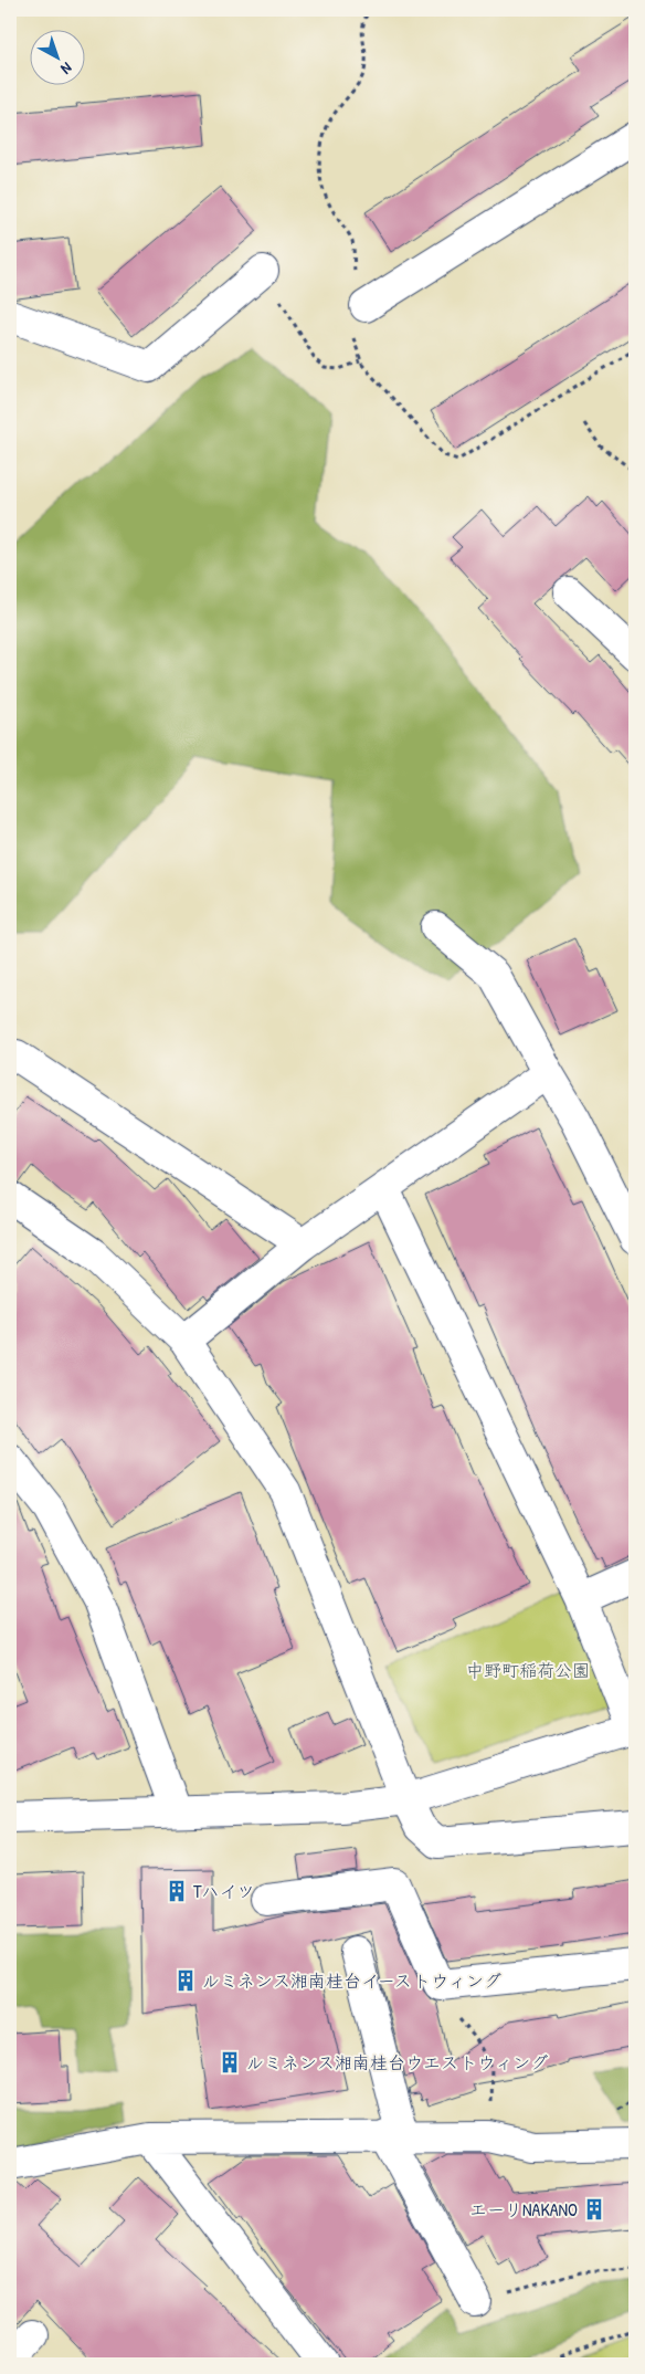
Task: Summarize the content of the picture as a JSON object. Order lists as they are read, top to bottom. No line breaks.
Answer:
{"parks":["中野町稲荷公園"],"places":{"building":["Tハイツ","ルミネンス湘南桂台イーストウィング","ルミネンス湘南桂台ウエストウィング","エーリNAKANO"]},"north":"bottom right"}
